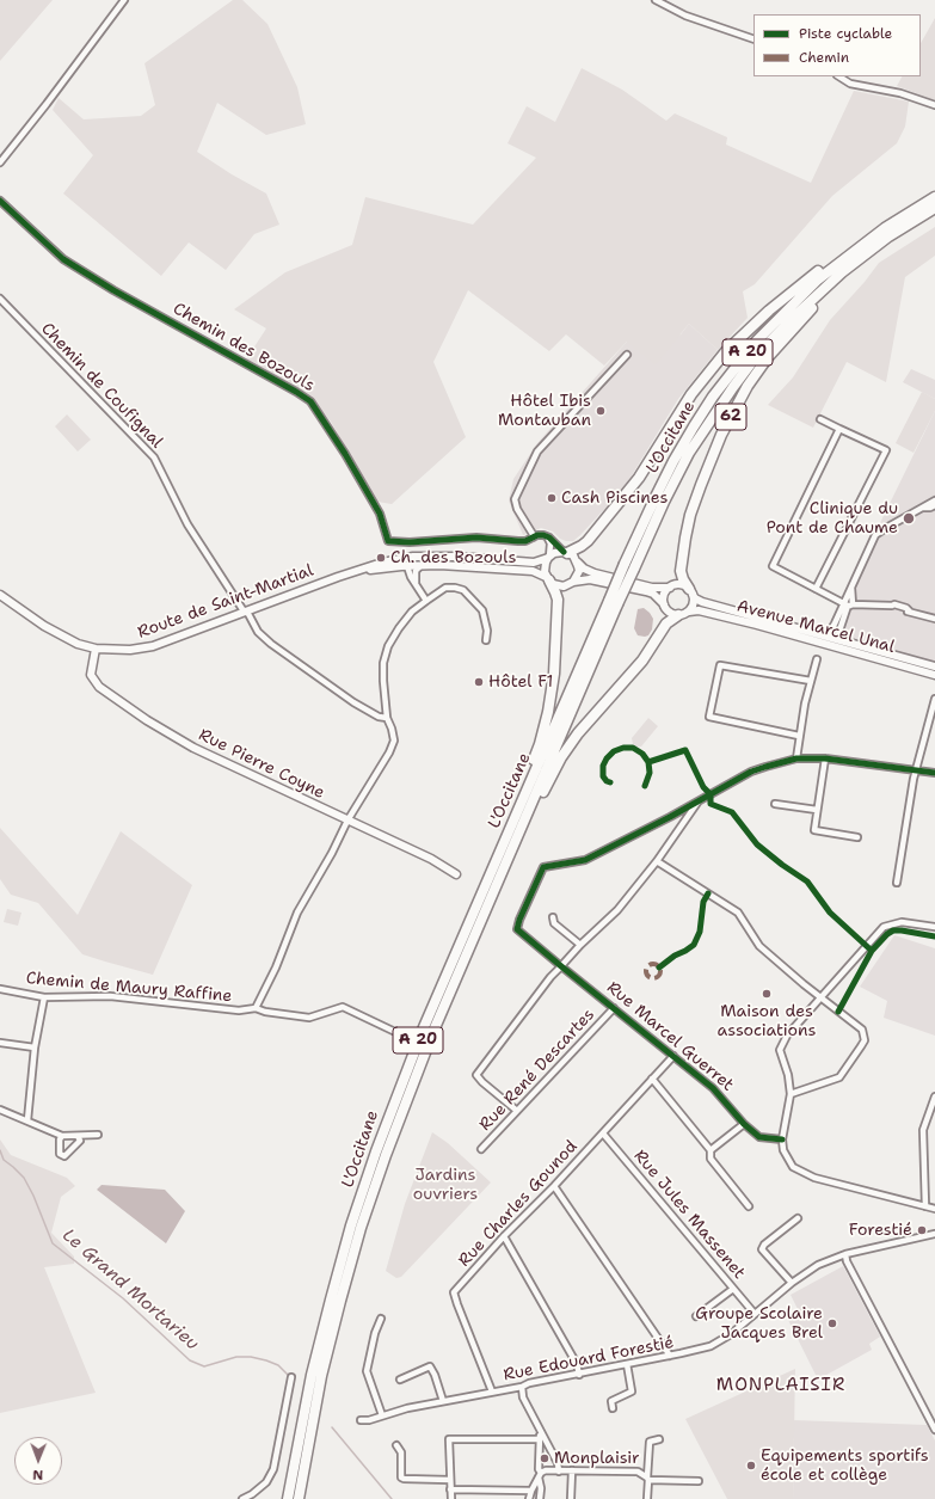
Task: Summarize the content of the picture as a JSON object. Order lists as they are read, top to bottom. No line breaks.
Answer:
{"streets":{"highway":["A 20","62","L'Occitane"],"main road":["Route de Saint-Martial","Avenue Marcel Unal","Rue Pierre Coyne"],"street":["Chemin des Bozouls","Chemin de Coufignal","Chemin de Maury Raffine","Rue Marcel Guerret","Rue René Descartes","Rue Charles Gounod","Rue Jules Massenet","Rue Edouard Forestié"]},"crossings":[["Chemin de Coufignal","Route de Saint-Martial"],["Chemin de Coufignal","Chemin de Maury Raffine"],["62","L'Occitane"],["62","Route de Saint-Martial"],["62","Avenue Marcel Unal"],["Route de Saint-Martial","Rue Pierre Coyne"],["Rue Pierre Coyne","Chemin de Maury Raffine"],["Rue Marcel Guerret","Rue René Descartes"],["Rue Marcel Guerret","Rue Charles Gounod"],["Rue Charles Gounod","Rue Jules Massenet"],["Rue Charles Gounod","Rue Edouard Forestié"],["Rue Jules Massenet","Rue Edouard Forestié"]],"districts":["MONPLAISIR"],"water":["Le Grand Mortarieu"],"parks":["Jardins ouvriers"],"places":["Hôtel Ibis Montauban","Cash Piscines","Clinique du Pont de Chaume","Ch. des Bozouls","Hôtel F1","Maison des associations","Forestié","Groupe Scolaire Jacques Brel","Monplaisir","Equipements sportifs école et collège"],"legend":["Piste cyclable","Chemin"],"north":"bottom"}
